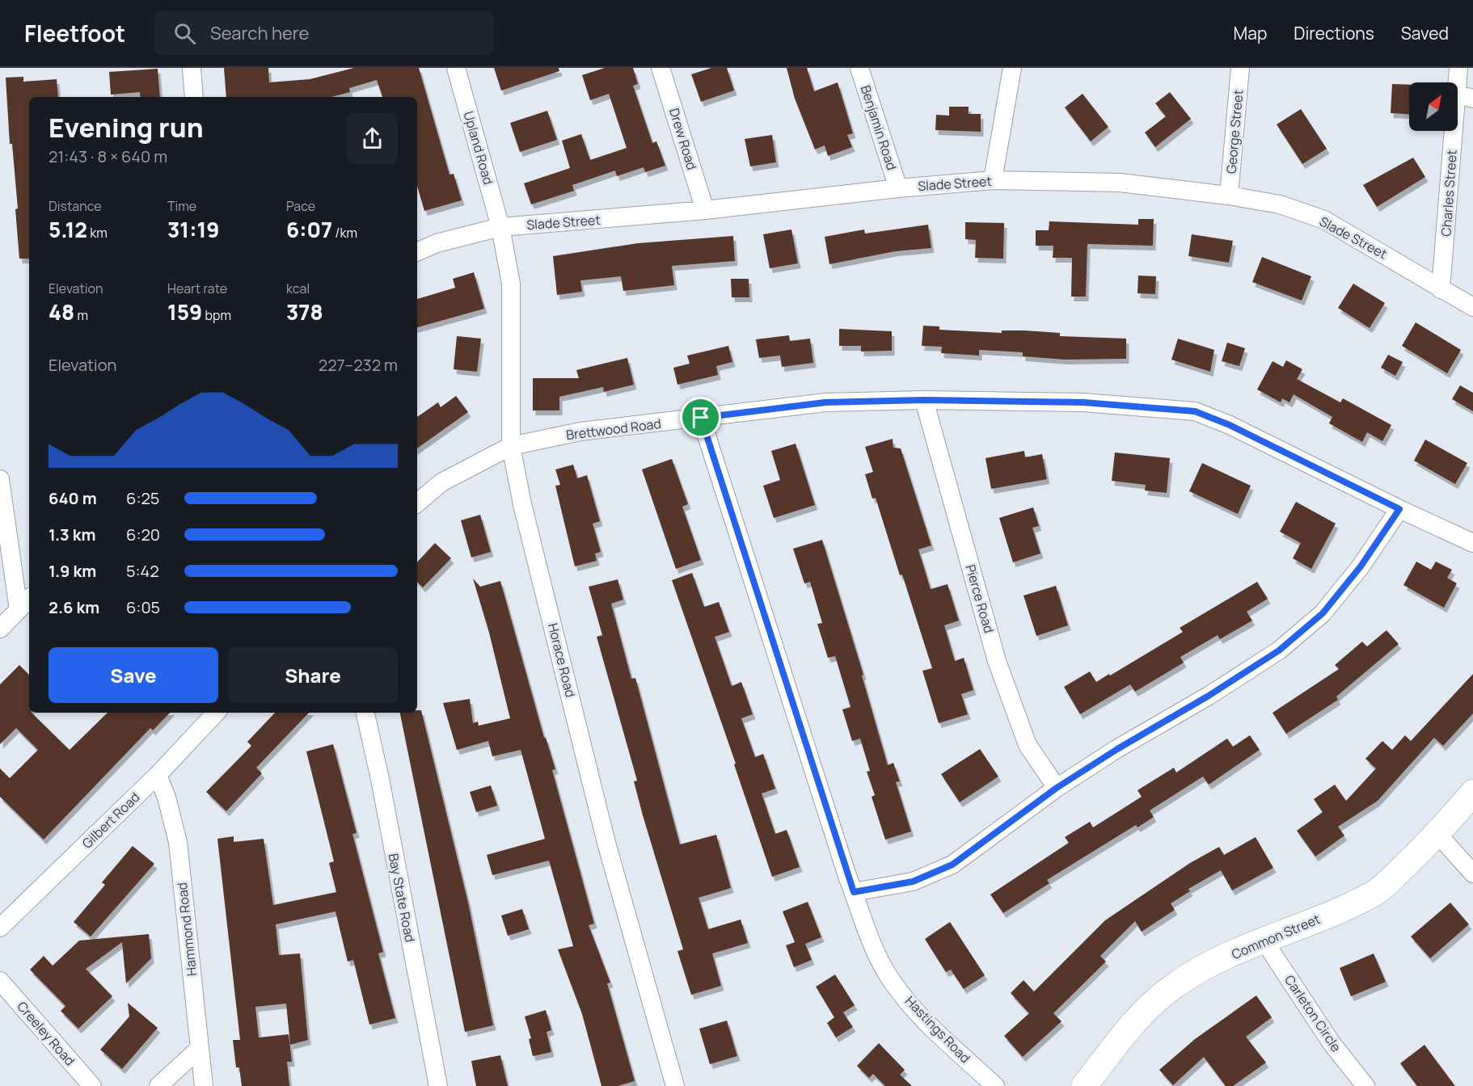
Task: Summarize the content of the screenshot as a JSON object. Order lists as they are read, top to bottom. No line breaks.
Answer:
{"streets":{"main road":["Common Street"],"street":["Benjamin Road","George Street","Drew Road","Upland Road","Slade Street","Charles Street","Brettwood Road","Pierce Road","Horace Road","Gilbert Road","Bay State Road","Hammond Road","Carleton Circle","Hastings Road","Creeley Road"]},"crossings":[["Benjamin Road","Slade Street"],["George Street","Slade Street"],["Drew Road","Slade Street"],["Upland Road","Slade Street"],["Upland Road","Horace Road"],["Slade Street","Charles Street"],["Slade Street","Horace Road"],["Brettwood Road","Pierce Road"],["Brettwood Road","Horace Road"],["Brettwood Road","Hastings Road"],["Gilbert Road","Hammond Road"],["Common Street","Carleton Circle"]],"north":"top right","page":{"header":"Fleetfoot","search":"Search here","nav":["Map","Directions","Saved"],"heading":["Evening run","21:43 · 8 × 640 m"],"stats":[["Distance","5.12 km"],["Time","31:19"],["Pace","6:07 /km"],["Elevation","48 m"],["Heart rate","159 bpm"],["kcal","378"]],"chart":["Elevation","227–232 m"],"list":[{"name":"640 m","note":"6:25"},{"name":"1.3 km","note":"6:20"},{"name":"1.9 km","note":"5:42"},{"name":"2.6 km","note":"6:05"}],"buttons":["Save","Share"]}}
